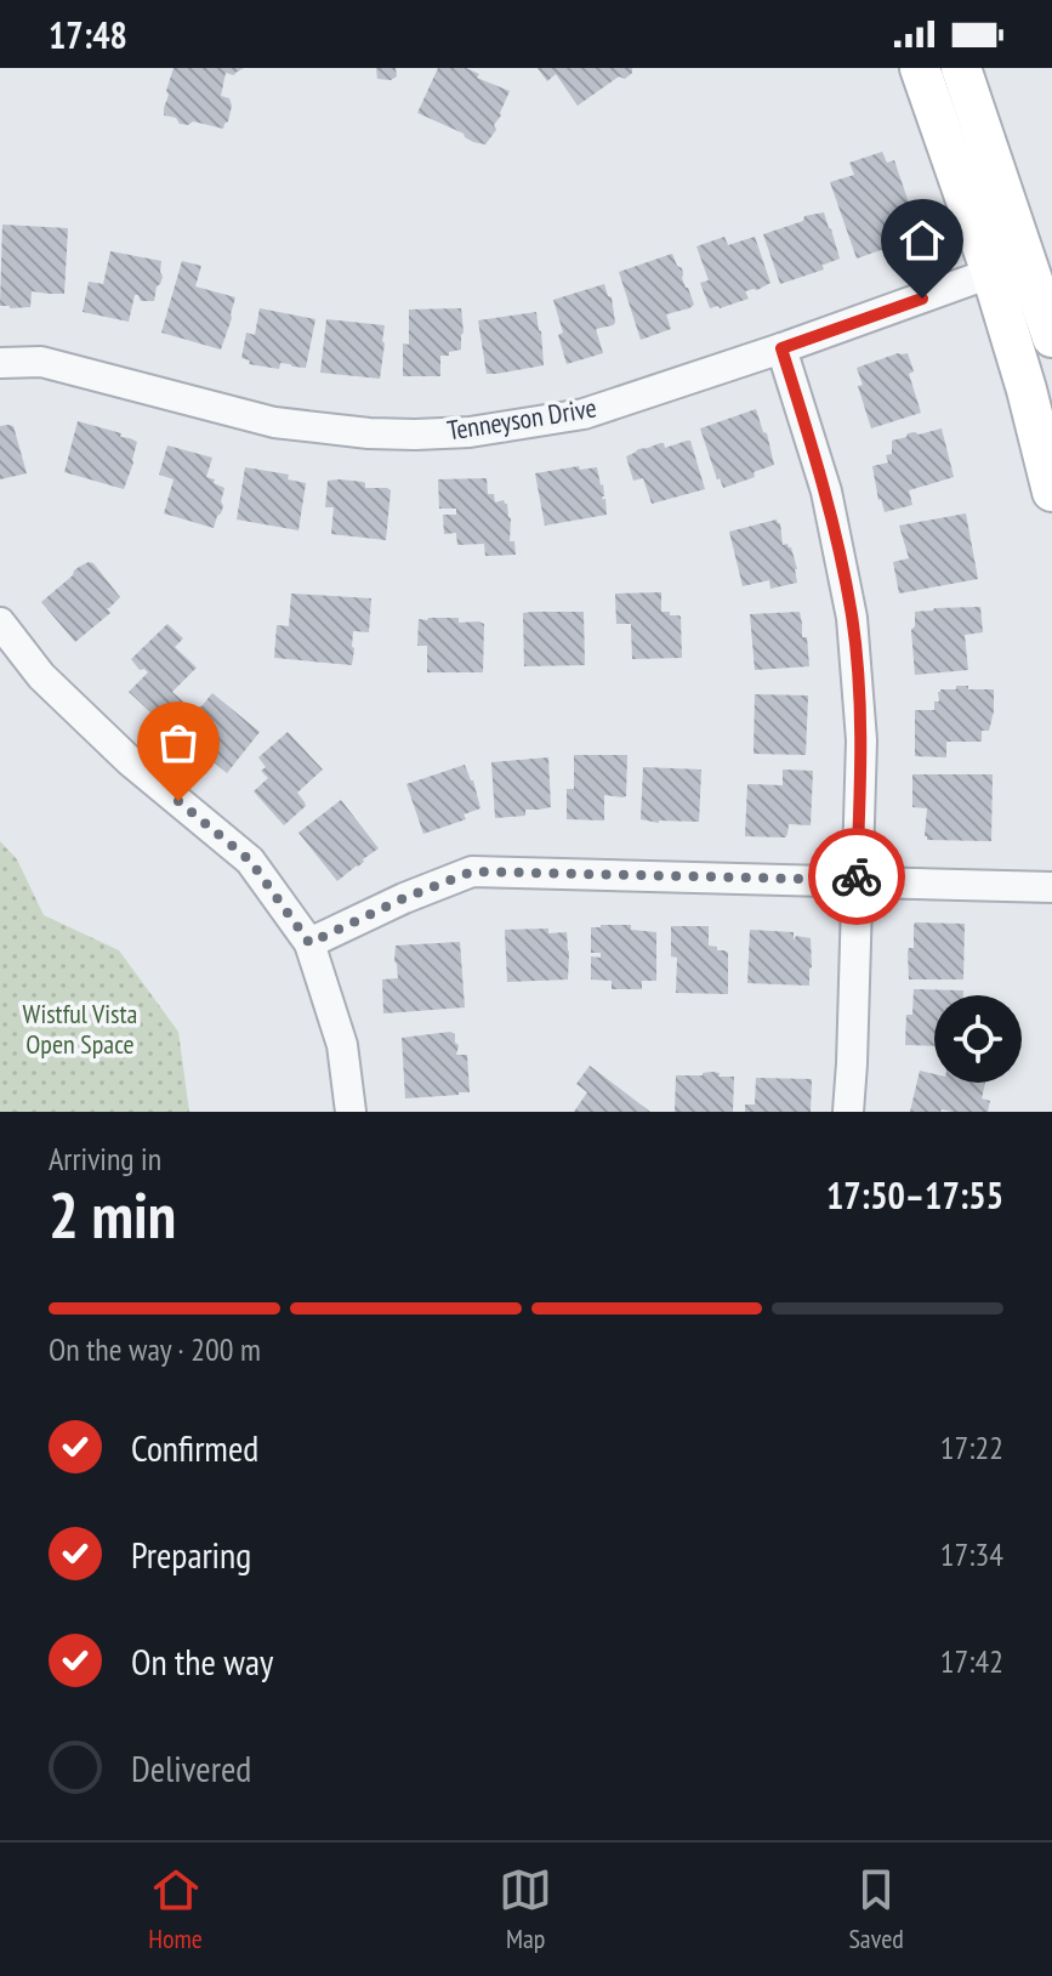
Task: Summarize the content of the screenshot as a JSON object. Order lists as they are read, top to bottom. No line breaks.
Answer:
{"streets":{"street":["Tenneyson Drive"]},"parks":["Wistful Vista Open Space"],"page":{"status":"17:48","heading":["2 min","Arriving in","17:50–17:55"],"bar":"On the way · 200 m","list":[["Confirmed","17:22"],["Preparing","17:34"],["On the way","17:42"],"Delivered"],"tabs":["Home","Map","Saved"]}}
